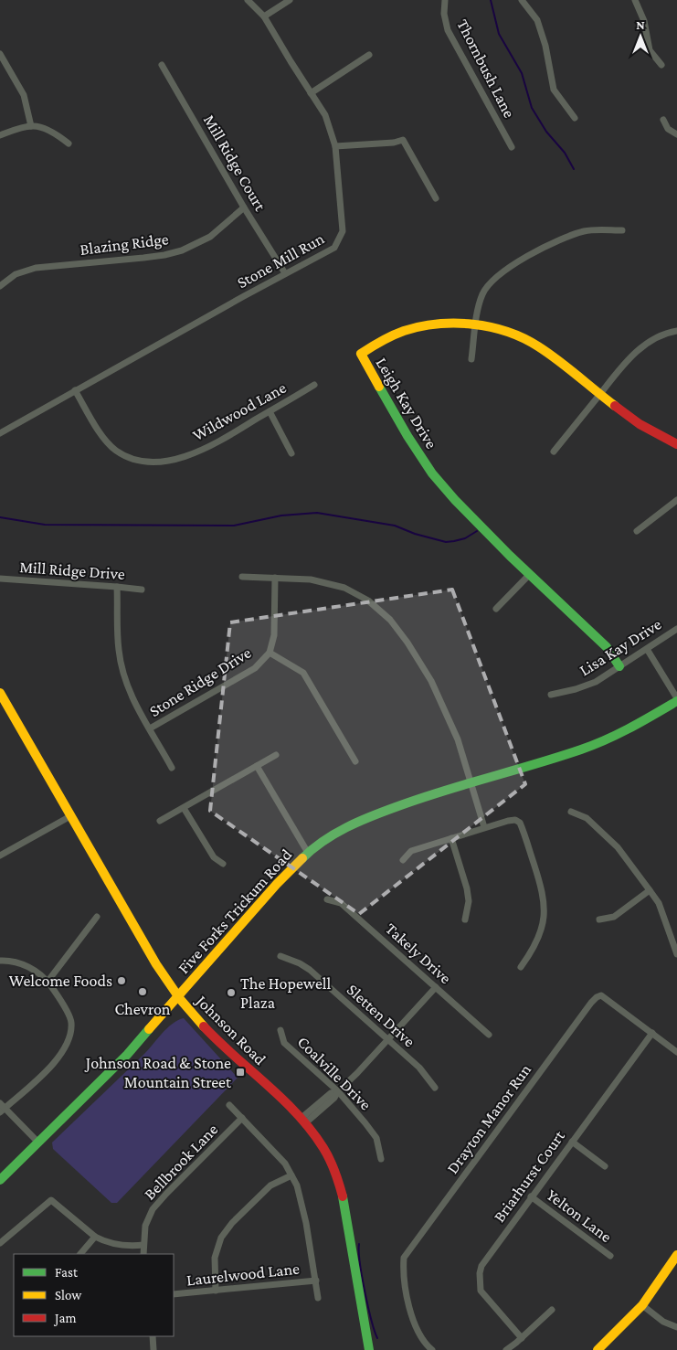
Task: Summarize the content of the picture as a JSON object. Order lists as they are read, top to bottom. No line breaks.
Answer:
{"streets":{"street":["Thornbush Lane","Mill Ridge Court","Blazing Ridge","Stone Mill Run","Leigh Kay Drive","Wildwood Lane","Mill Ridge Drive","Lisa Kay Drive","Stone Ridge Drive","Five Forks Trickum Road","Takely Drive","Sletten Drive","Johnson Road","Coalville Drive","Drayton Manor Run","Bellbrook Lane","Briarhurst Court","Yelton Lane","Laurelwood Lane"]},"crossings":[["Mill Ridge Court","Blazing Ridge"],["Mill Ridge Court","Stone Mill Run"],["Stone Mill Run","Wildwood Lane"],["Leigh Kay Drive","Lisa Kay Drive"],["Five Forks Trickum Road","Johnson Road"],["Drayton Manor Run","Briarhurst Court"],["Briarhurst Court","Yelton Lane"]],"places":{"other":["Welcome Foods","Chevron","The Hopewell Plaza"],"transit":["Johnson Road & Stone Mountain Street"]},"legend":["Fast","Slow","Jam"],"north":"top"}
